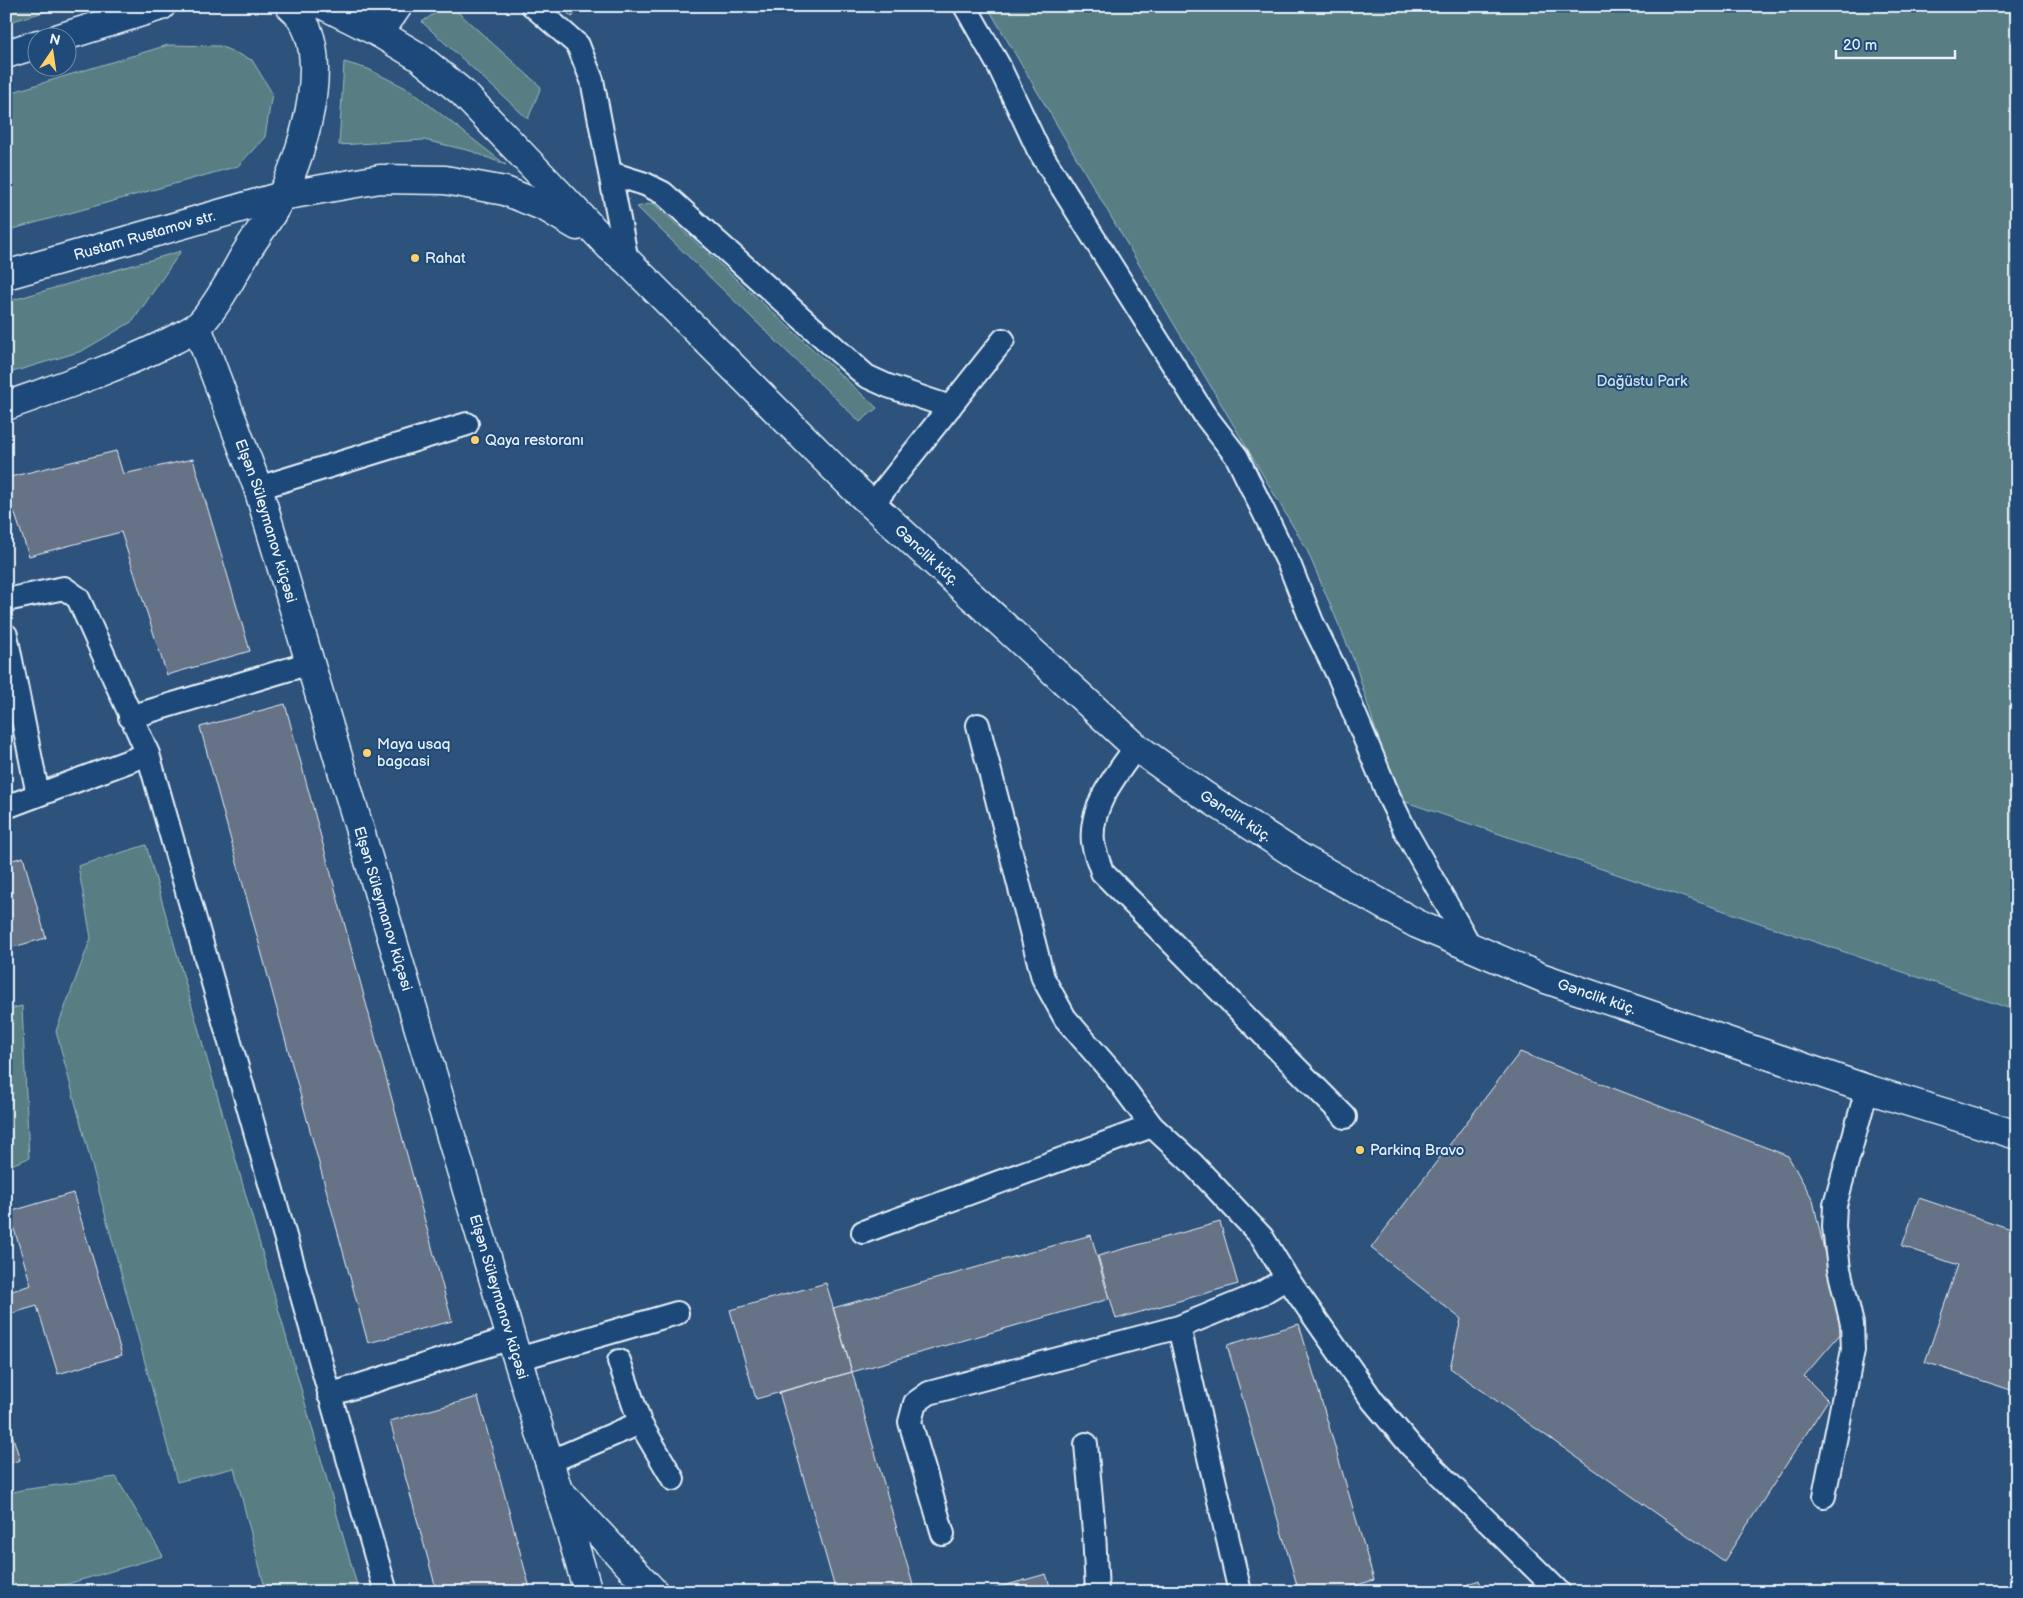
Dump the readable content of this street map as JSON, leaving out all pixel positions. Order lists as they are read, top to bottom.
{
  "streets": {
    "main road": ["Rustam Rustamov str.", "Elşən Süleymanov küçəsi", "Gənclik küç."]
  },
  "crossings": [
    ["Rustam Rustamov str.", "Gənclik küç."]
  ],
  "parks": ["Dağüstu Park"],
  "places": [
    "Rahat",
    "Qaya restoranı",
    "Maya usaq bagcasi",
    "Parkinq Bravo"
  ],
  "scale_bar": "20 m",
  "north": "top"
}
